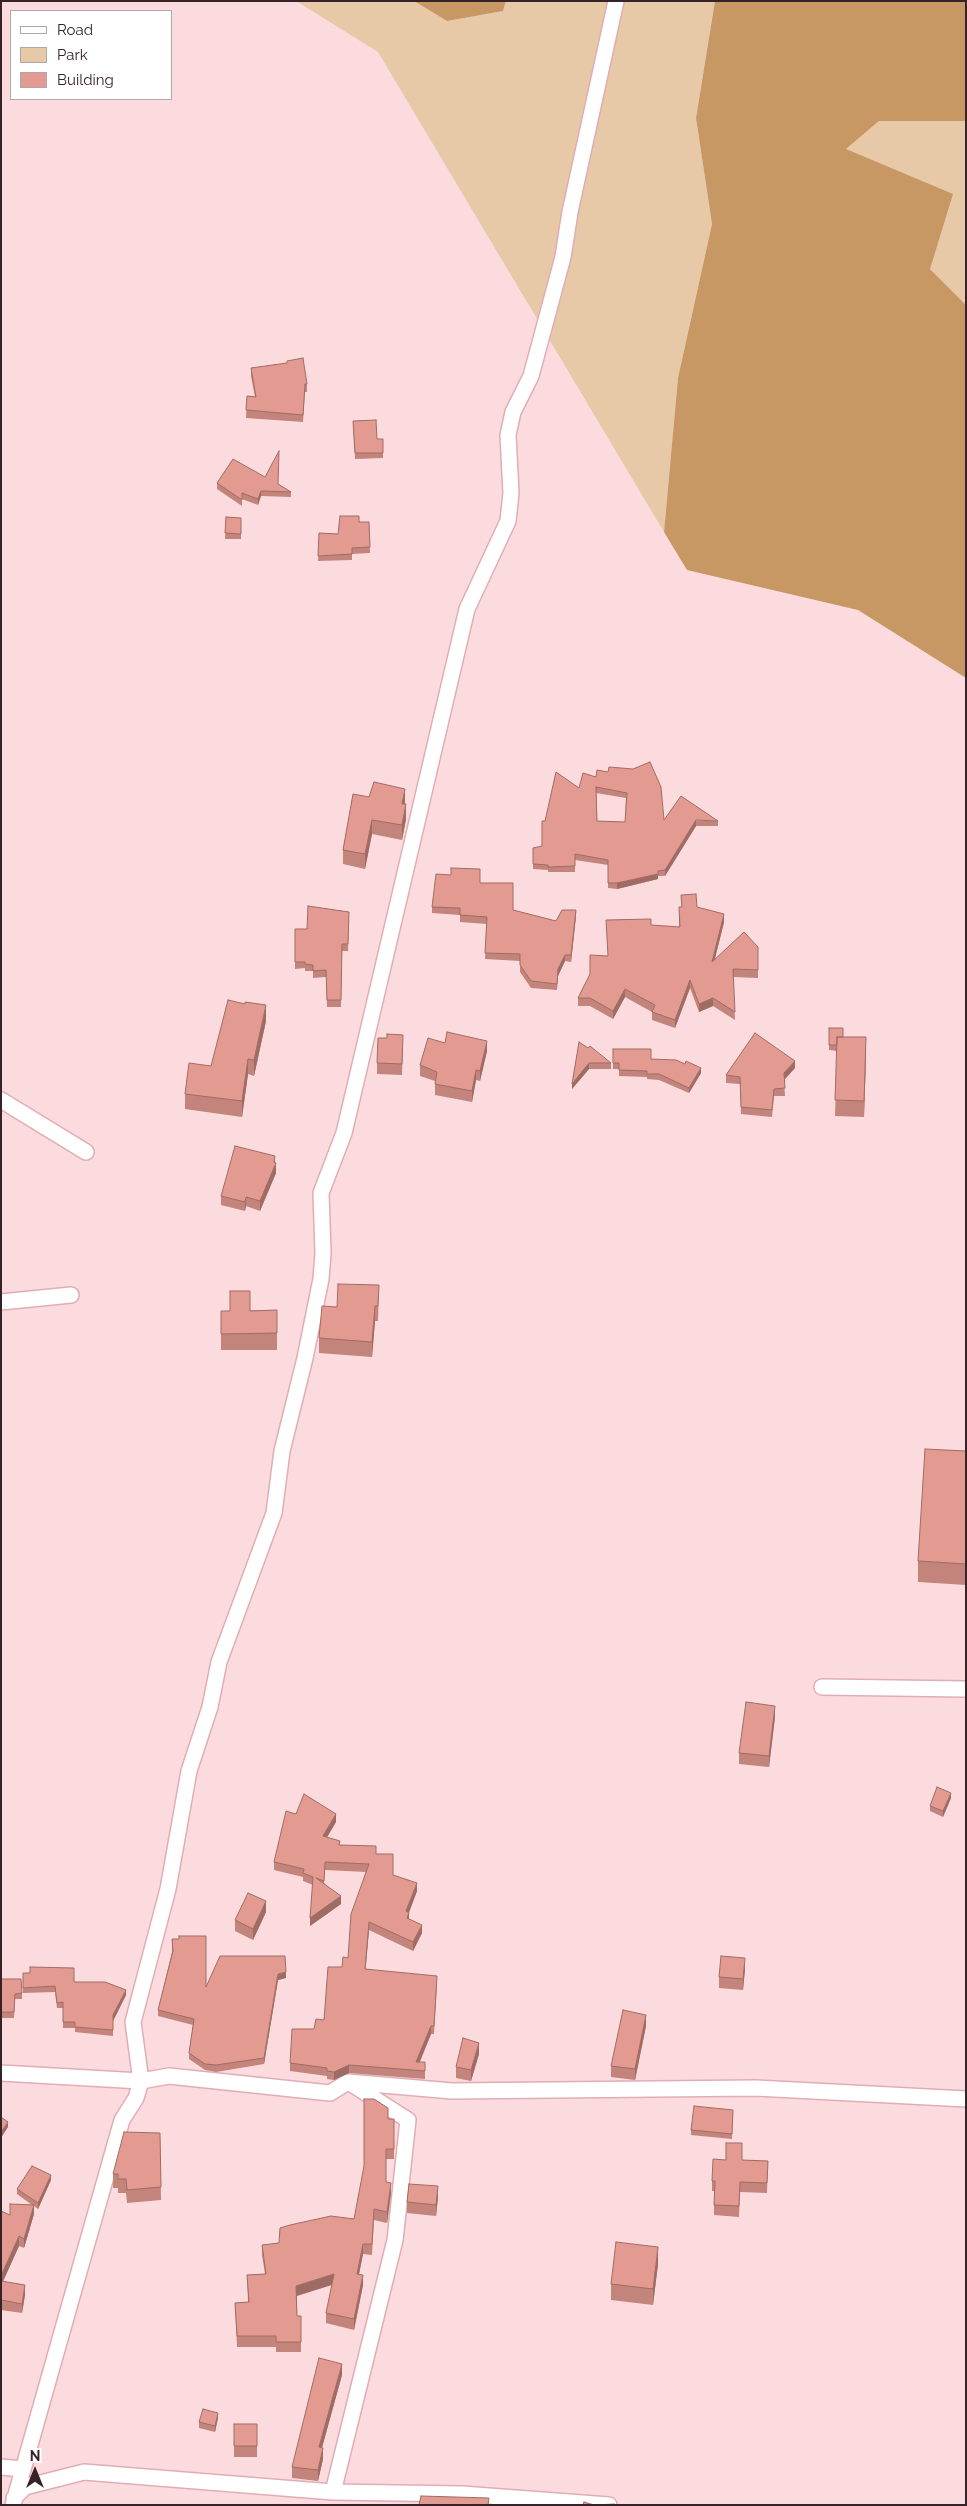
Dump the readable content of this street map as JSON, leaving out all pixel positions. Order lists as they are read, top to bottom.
{
  "legend": ["Road", "Park", "Building"],
  "north": "top"
}
